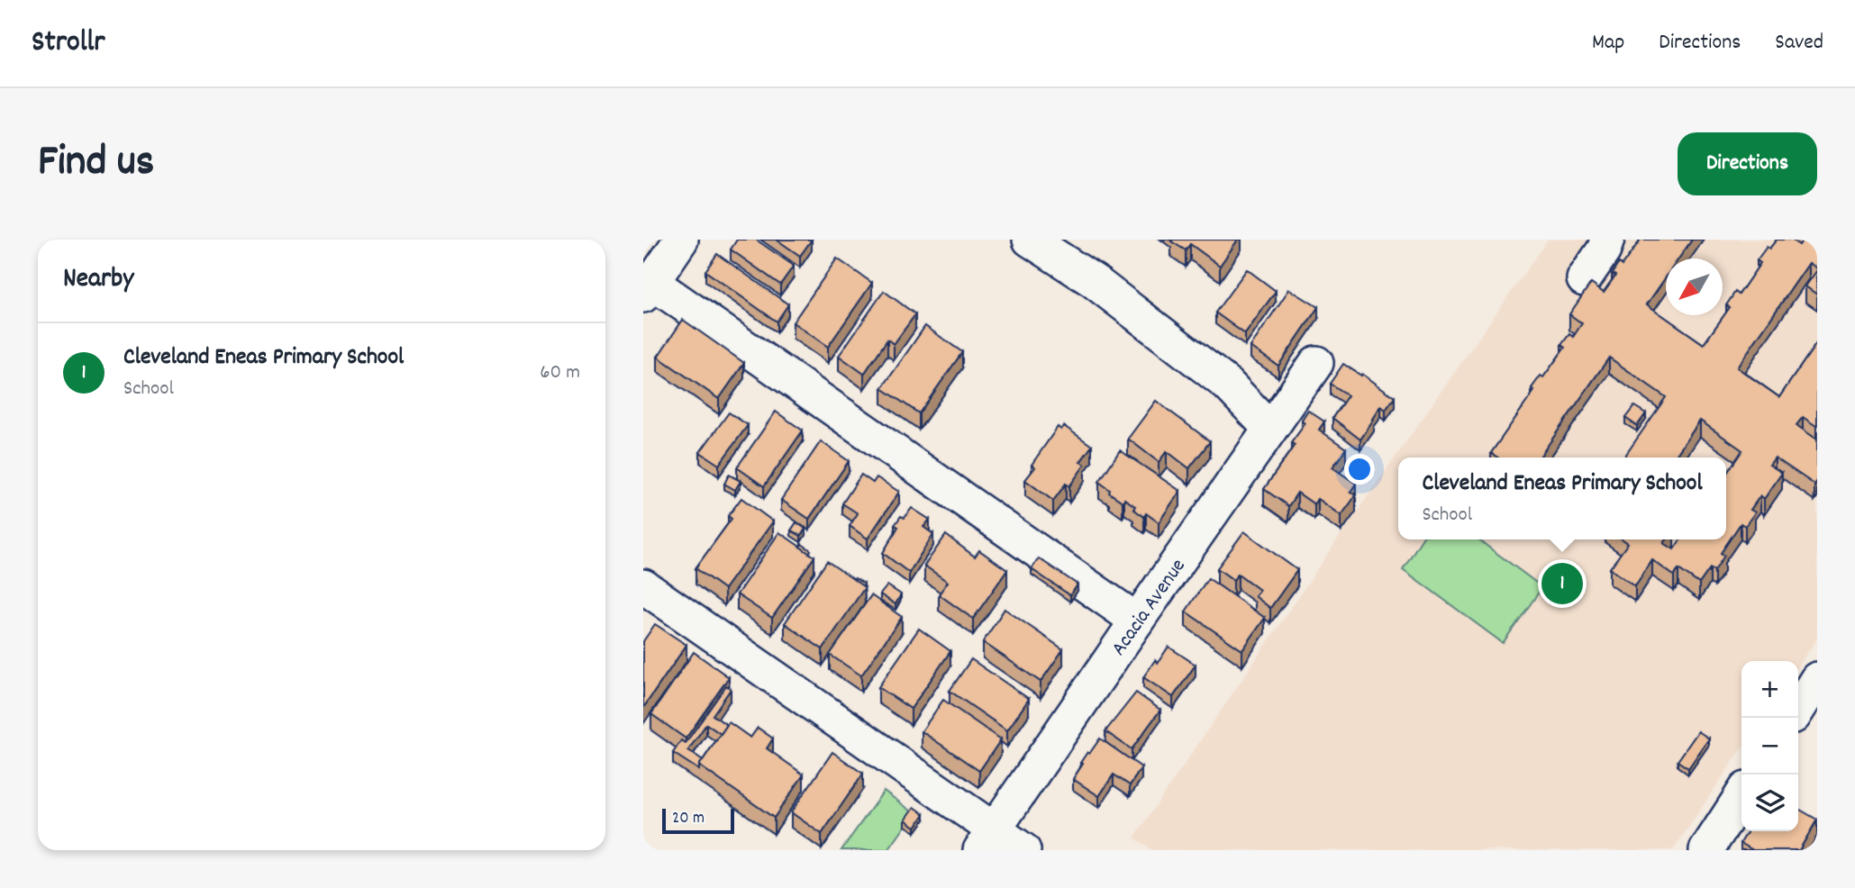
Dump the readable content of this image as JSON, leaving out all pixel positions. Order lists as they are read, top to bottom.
{
  "streets": {
    "street": ["Acacia Avenue"]
  },
  "scale_bar": "20 m",
  "north": "bottom left",
  "page": {
    "header": "Strollr",
    "nav": ["Map", "Directions", "Saved"],
    "title": "Find us",
    "buttons": "Directions",
    "heading": "Nearby",
    "list": [
      {
        "mark": "1",
        "name": "Cleveland Eneas Primary School",
        "note": "School",
        "value": "60 m"
      }
    ],
    "popup": ["Cleveland Eneas Primary School", "School"],
    "pins": "1",
    "map_buttons": ["+", "−"],
    "scale": "20 m"
  }
}
